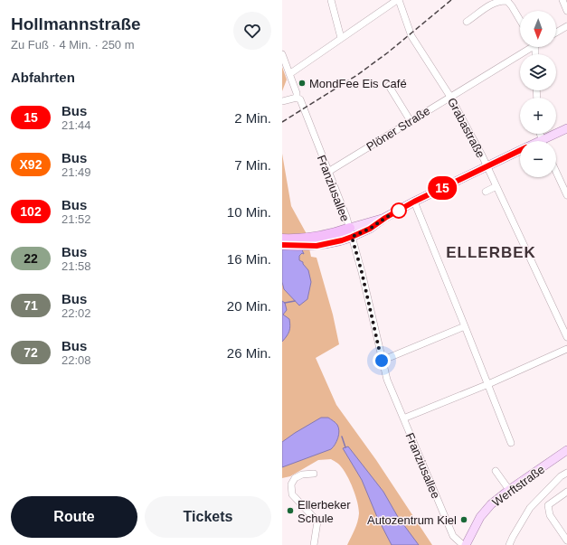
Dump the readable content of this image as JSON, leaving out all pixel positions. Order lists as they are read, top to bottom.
{
  "streets": {
    "main road": ["Werftstraße"],
    "street": ["Grabastraße", "Plöner Straße", "Franziusallee"]
  },
  "crossings": [
    ["Grabastraße", "Plöner Straße"],
    ["Plöner Straße", "Franziusallee"]
  ],
  "districts": ["ELLERBEK"],
  "places": ["MondFee Eis Café", "Ellerbeker Schule", "Autozentrum Kiel"],
  "lines": ["bus line 15"],
  "north": "bottom",
  "page": {
    "heading": [
      ["Hollmannstraße", "Zu Fuß · 4 Min. · 250 m"],
      "Abfahrten"
    ],
    "on_map": "15",
    "map_buttons": ["+", "−"],
    "list": [
      {
        "mark": "15",
        "name": "Bus",
        "note": "21:44",
        "value": "2 Min."
      },
      {
        "mark": "X92",
        "name": "Bus",
        "note": "21:49",
        "value": "7 Min."
      },
      {
        "mark": "102",
        "name": "Bus",
        "note": "21:52",
        "value": "10 Min."
      },
      {
        "mark": "22",
        "name": "Bus",
        "note": "21:58",
        "value": "16 Min."
      },
      {
        "mark": "71",
        "name": "Bus",
        "note": "22:02",
        "value": "20 Min."
      },
      {
        "mark": "72",
        "name": "Bus",
        "note": "22:08",
        "value": "26 Min."
      }
    ],
    "buttons": ["Route", "Tickets"]
  }
}
